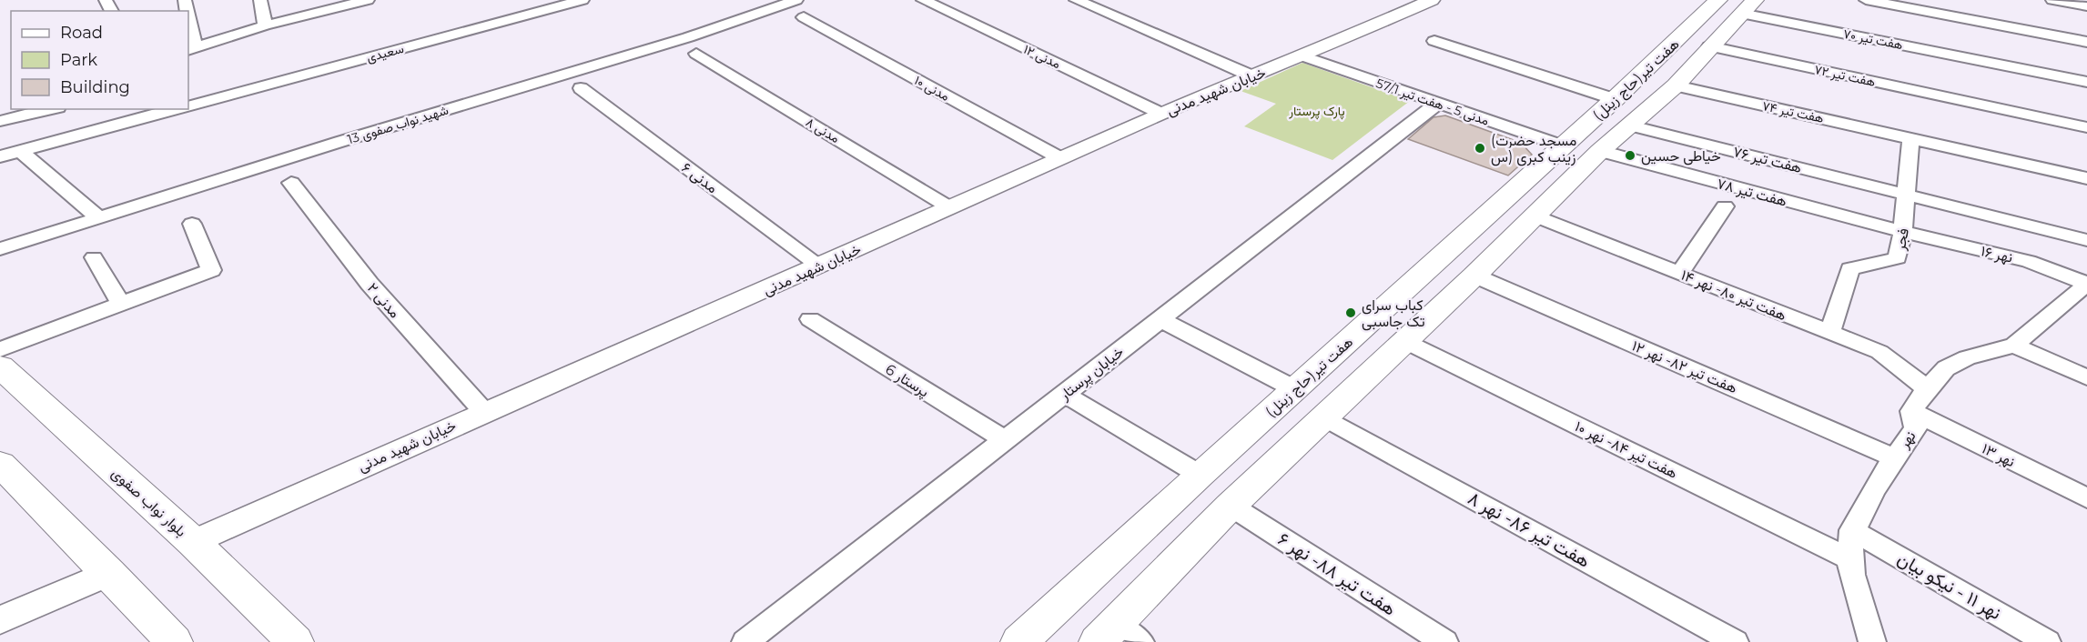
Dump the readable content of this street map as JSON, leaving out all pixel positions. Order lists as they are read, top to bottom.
{
  "streets": {
    "main road": ["هفت تیر(حاج زینل)", "بلوار نواب صفوی"],
    "street": [
      "هفت تیر ۷۰",
      "سعیدی",
      "مدنی ۱۲",
      "هفت تیر ۷۲",
      "مدنی ۱۰",
      "خیابان شهید مدنی",
      "مدنی 5 - هفت تیر 57/1",
      "هفت تیر ۷۴",
      "شهید نواب صفوی 13",
      "مدنی ۸",
      "هفت تیر ۷۶",
      "مدنی ۶",
      "هفت تیر ۷۸",
      "فجر",
      "نهر ۱۶",
      "هفت تیر ۸۰- نهر ۱۴",
      "مدنی ۲",
      "هفت تیر ۸۲- نهر ۱۲",
      "خیابان پرستار",
      "پرستار 6",
      "نهر",
      "هفت تیر ۸۴- نهر ۱۰",
      "نهر ۱۳",
      "هفت تیر ۸۶- نهر ۸",
      "هفت تیر ۸۸- نهر ۶",
      "نهر ۱۱ - نیکو بیان"
    ]
  },
  "crossings": [
    ["هفت تیر ۷۰", "هفت تیر(حاج زینل)"],
    ["مدنی ۱۲", "خیابان شهید مدنی"],
    ["هفت تیر ۷۲", "هفت تیر(حاج زینل)"],
    ["هفت تیر(حاج زینل)", "مدنی 5 - هفت تیر 57/1"],
    ["هفت تیر(حاج زینل)", "هفت تیر ۷۴"],
    ["هفت تیر(حاج زینل)", "هفت تیر ۷۶"],
    ["هفت تیر(حاج زینل)", "هفت تیر ۷۸"],
    ["هفت تیر(حاج زینل)", "هفت تیر ۸۰- نهر ۱۴"],
    ["هفت تیر(حاج زینل)", "هفت تیر ۸۲- نهر ۱۲"],
    ["هفت تیر(حاج زینل)", "هفت تیر ۸۴- نهر ۱۰"],
    ["هفت تیر(حاج زینل)", "هفت تیر ۸۶- نهر ۸"],
    ["هفت تیر(حاج زینل)", "هفت تیر ۸۸- نهر ۶"],
    ["مدنی ۱۰", "خیابان شهید مدنی"],
    ["خیابان شهید مدنی", "مدنی 5 - هفت تیر 57/1"],
    ["خیابان شهید مدنی", "مدنی ۸"],
    ["خیابان شهید مدنی", "مدنی ۶"],
    ["خیابان شهید مدنی", "مدنی ۲"],
    ["خیابان شهید مدنی", "بلوار نواب صفوی"],
    ["مدنی 5 - هفت تیر 57/1", "خیابان پرستار"],
    ["هفت تیر ۷۴", "فجر"],
    ["هفت تیر ۷۶", "فجر"],
    ["هفت تیر ۷۸", "فجر"],
    ["هفت تیر ۷۸", "نهر ۱۶"],
    ["فجر", "نهر ۱۶"],
    ["فجر", "هفت تیر ۸۰- نهر ۱۴"],
    ["نهر ۱۶", "نهر"],
    ["هفت تیر ۸۰- نهر ۱۴", "نهر"],
    ["هفت تیر ۸۲- نهر ۱۲", "نهر"],
    ["خیابان پرستار", "پرستار 6"],
    ["نهر", "هفت تیر ۸۴- نهر ۱۰"],
    ["نهر", "نهر ۱۳"],
    ["نهر", "نهر ۱۱ - نیکو بیان"]
  ],
  "parks": ["پارک پرستار"],
  "places": ["(مسجد حضرت زینب کبری (س", "خیاطی حسین", "کباب سرای تک جاسبی"],
  "legend": ["Road", "Park", "Building"]
}
